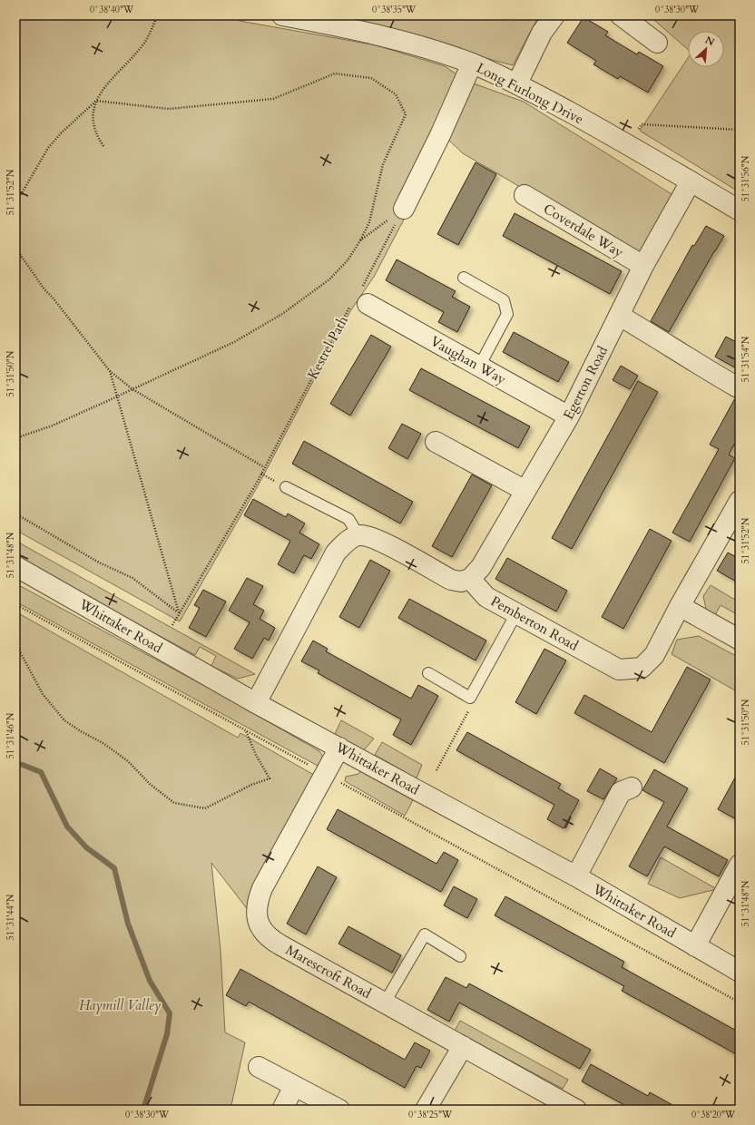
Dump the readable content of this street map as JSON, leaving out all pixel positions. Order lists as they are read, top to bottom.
{
  "streets": {
    "street": [
      "Long Furlong Drive",
      "Coverdale Way",
      "Vaughan Way",
      "Egerton Road",
      "Pemberton Road",
      "Whittaker Road",
      "Marescroft Road"
    ],
    "path": ["Kestrel Path"]
  },
  "crossings": [
    ["Long Furlong Drive", "Egerton Road"],
    ["Coverdale Way", "Egerton Road"],
    ["Kestrel Path", "Vaughan Way"],
    ["Vaughan Way", "Egerton Road"],
    ["Egerton Road", "Pemberton Road"],
    ["Whittaker Road", "Marescroft Road"]
  ],
  "parks": ["Haymill Valley"],
  "north": "top right",
  "coordinates": [
    "0°38'40\"W",
    "0°38'35\"W",
    "0°38'30\"W",
    "51°31'56\"N",
    "51°31'52\"N",
    "51°31'54\"N",
    "51°31'50\"N",
    "51°31'48\"N",
    "51°31'46\"N",
    "51°31'44\"N",
    "0°38'25\"W",
    "0°38'20\"W"
  ]
}
